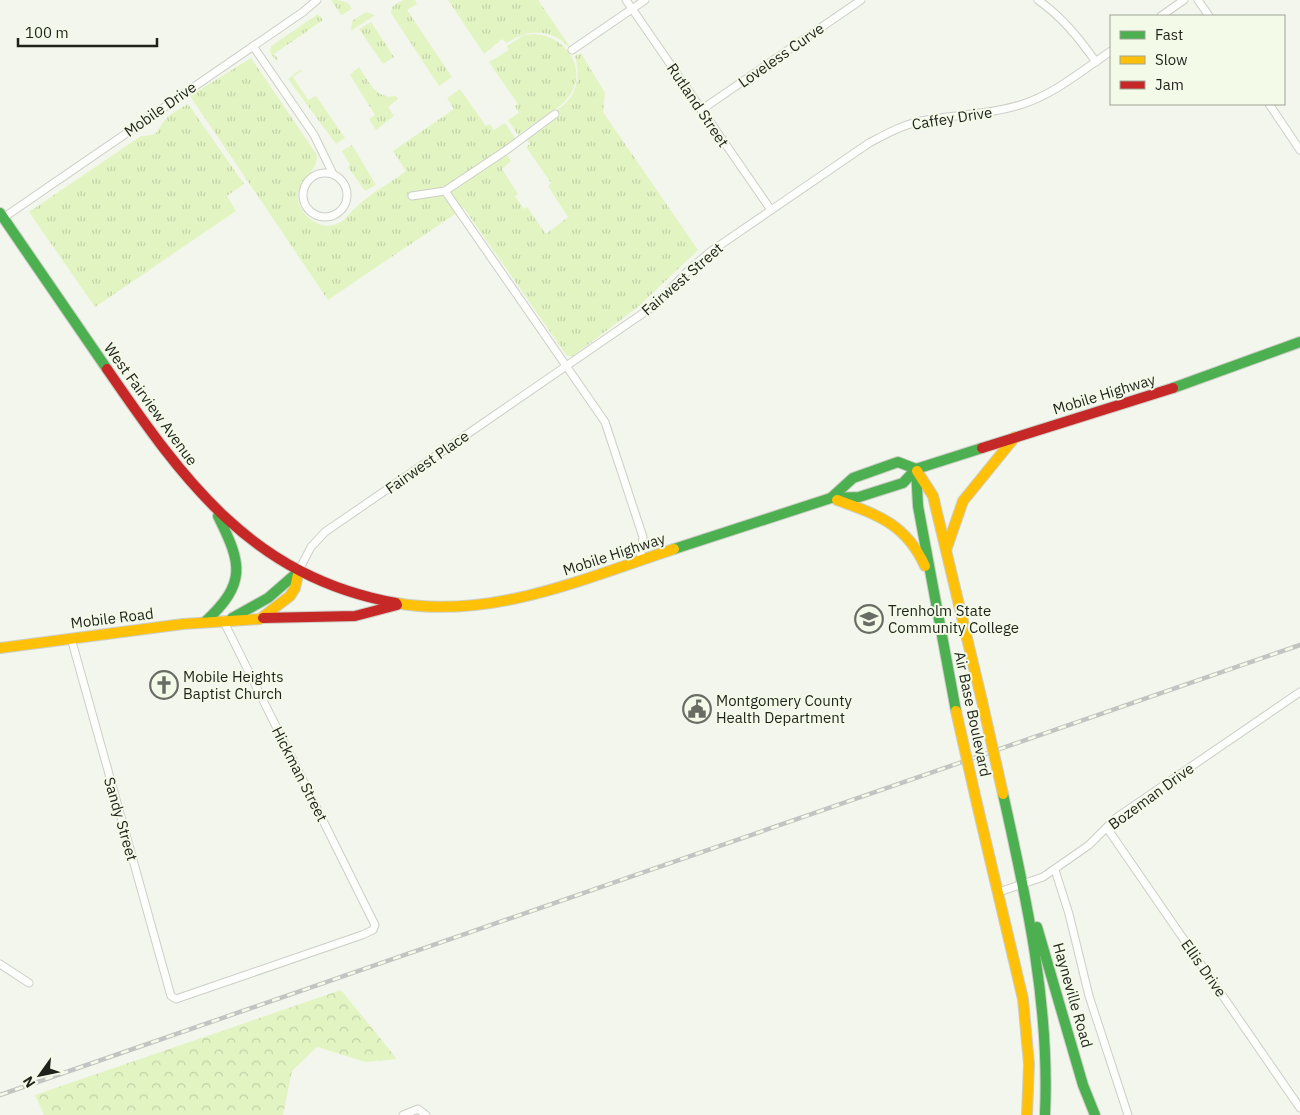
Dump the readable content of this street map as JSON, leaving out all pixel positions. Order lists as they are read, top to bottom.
{
  "streets": {
    "main road": [
      "Mobile Highway",
      "West Fairview Avenue",
      "Mobile Road",
      "Air Base Boulevard",
      "Hayneville Road"
    ],
    "street": [
      "Loveless Curve",
      "Rutland Street",
      "Mobile Drive",
      "Caffey Drive",
      "Fairwest Street",
      "Fairwest Place",
      "Hickman Street",
      "Bozeman Drive",
      "Sandy Street",
      "Ellis Drive"
    ]
  },
  "crossings": [
    ["Loveless Curve", "Rutland Street"],
    ["Rutland Street", "Caffey Drive"],
    ["Rutland Street", "Fairwest Street"],
    ["Mobile Drive", "West Fairview Avenue"],
    ["Caffey Drive", "Fairwest Street"],
    ["Fairwest Street", "Fairwest Place"],
    ["Mobile Highway", "West Fairview Avenue"],
    ["Mobile Highway", "Air Base Boulevard"],
    ["West Fairview Avenue", "Fairwest Place"],
    ["West Fairview Avenue", "Mobile Road"],
    ["Fairwest Place", "Mobile Road"],
    ["Mobile Road", "Hickman Street"],
    ["Mobile Road", "Sandy Street"],
    ["Air Base Boulevard", "Bozeman Drive"],
    ["Air Base Boulevard", "Hayneville Road"],
    ["Hickman Street", "Sandy Street"],
    ["Bozeman Drive", "Ellis Drive"],
    ["Bozeman Drive", "Hayneville Road"]
  ],
  "places": {
    "school or university": ["Trenholm State Community College"],
    "church": ["Mobile Heights Baptist Church"],
    "public building": ["Montgomery County Health Department"]
  },
  "legend": ["Fast", "Slow", "Jam"],
  "scale_bar": "100 m",
  "north": "bottom left"
}
